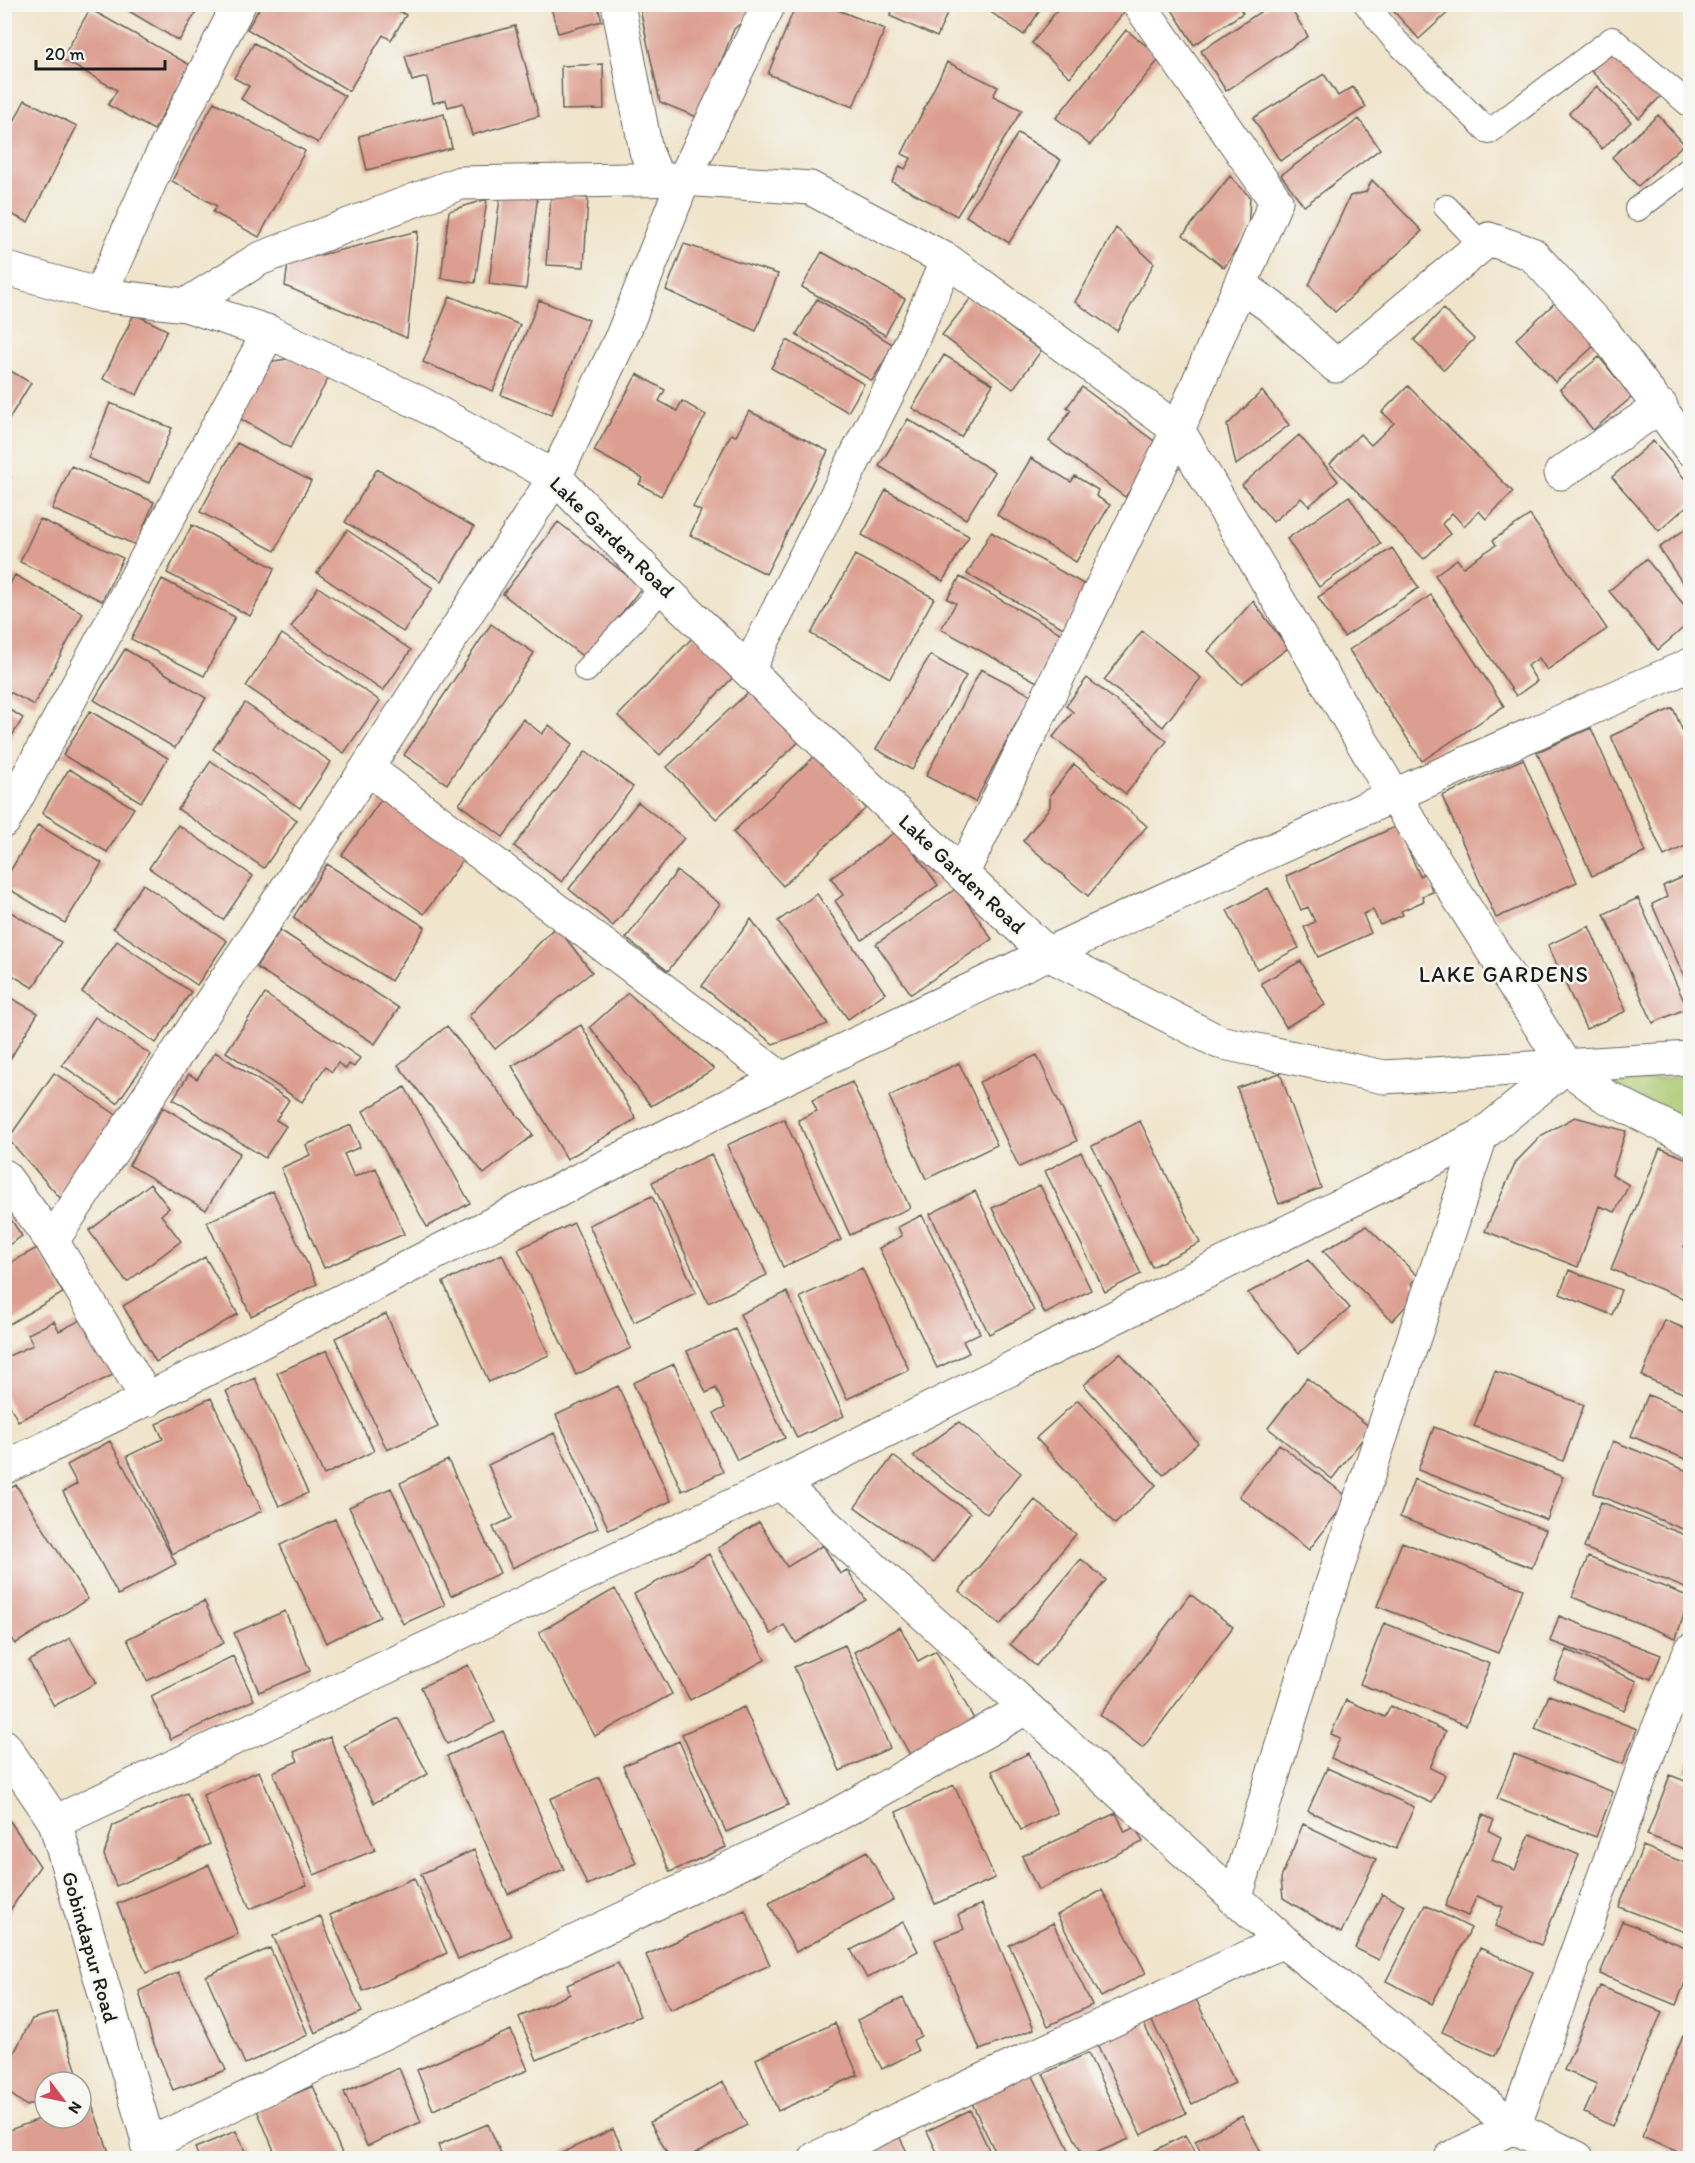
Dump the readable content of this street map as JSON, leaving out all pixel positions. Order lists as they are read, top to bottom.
{
  "streets": {
    "street": ["Lake Garden Road", "Gobindapur Road"]
  },
  "districts": ["LAKE GARDENS"],
  "scale_bar": "20 m",
  "north": "bottom right"
}
